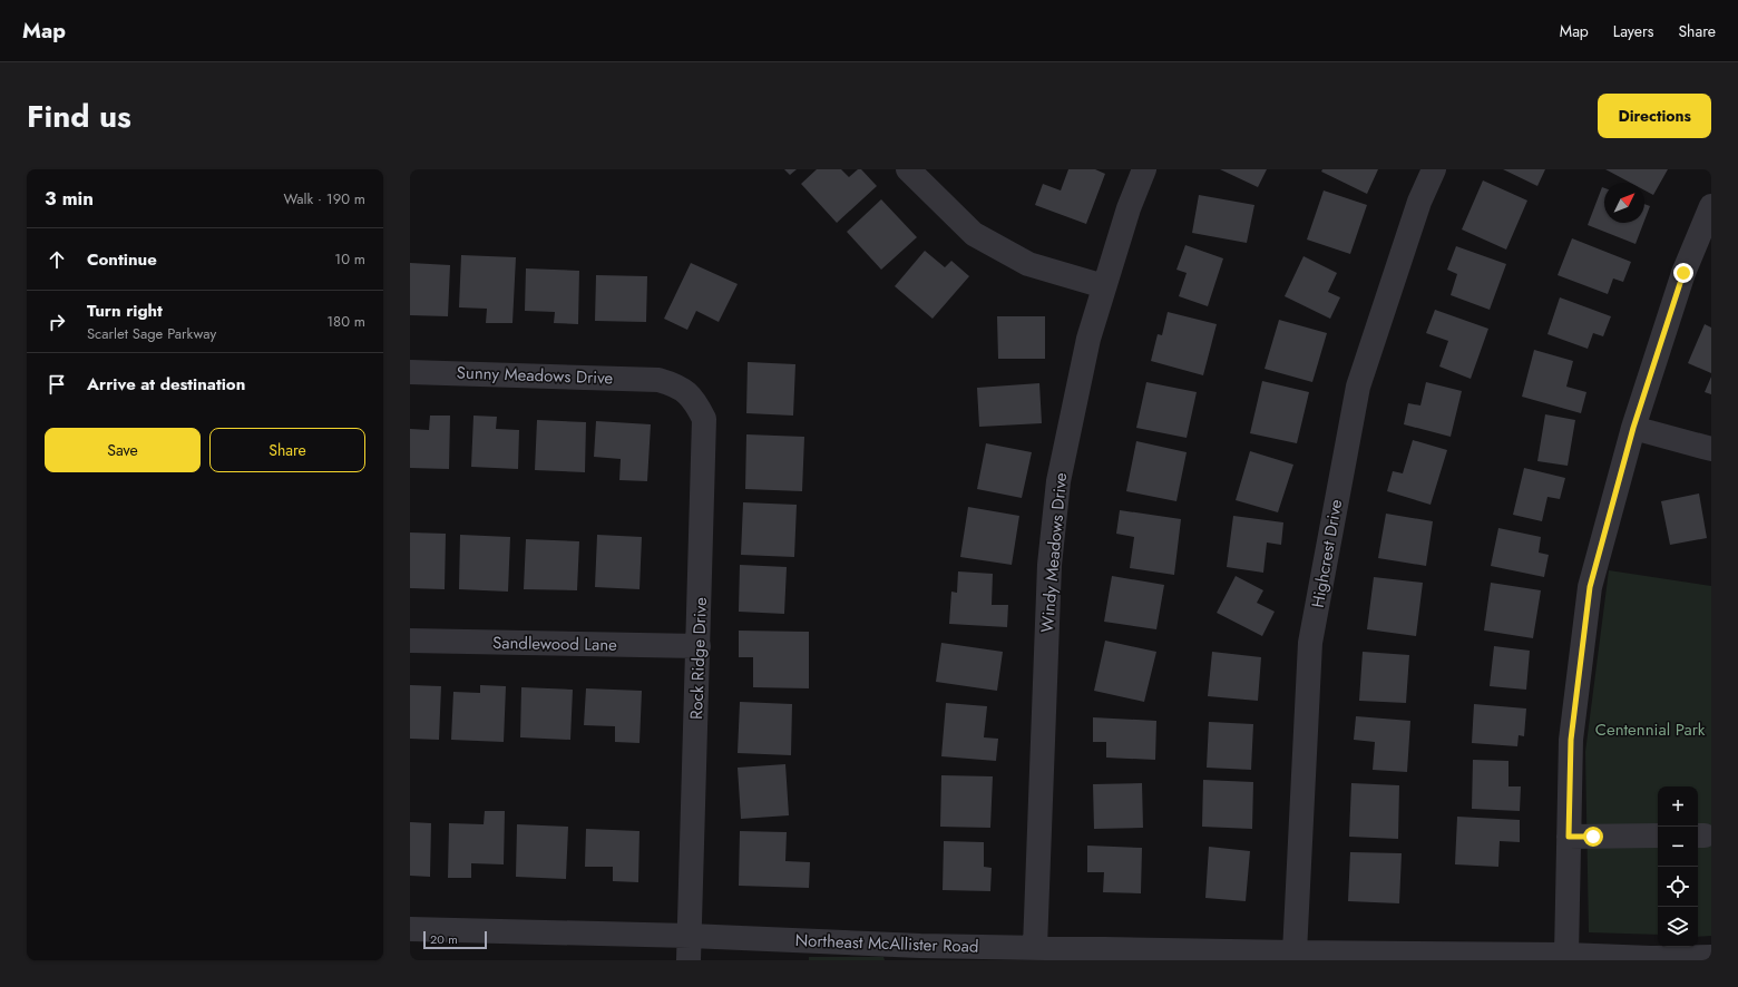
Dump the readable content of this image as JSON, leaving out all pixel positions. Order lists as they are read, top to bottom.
{
  "streets": {
    "street": [
      "Sunny Meadows Drive",
      "Windy Meadows Drive",
      "Highcrest Drive",
      "Sandlewood Lane",
      "Rock Ridge Drive",
      "Northeast McAllister Road"
    ]
  },
  "crossings": [
    ["Sunny Meadows Drive", "Rock Ridge Drive"],
    ["Windy Meadows Drive", "Northeast McAllister Road"],
    ["Highcrest Drive", "Northeast McAllister Road"],
    ["Sandlewood Lane", "Rock Ridge Drive"],
    ["Rock Ridge Drive", "Northeast McAllister Road"]
  ],
  "parks": ["Centennial Park"],
  "scale_bar": "20 m",
  "north": "top right",
  "page": {
    "header": "Map",
    "nav": ["Map", "Layers", "Share"],
    "title": "Find us",
    "buttons": [
      "Directions",
      ["Save", "Share"]
    ],
    "heading": ["3 min", "Walk · 190 m"],
    "list": [
      ["Continue", "10 m"],
      ["Turn right", "Scarlet Sage Parkway", "180 m"],
      "Arrive at destination"
    ],
    "map_buttons": ["+", "−"],
    "scale": "20 m"
  }
}
